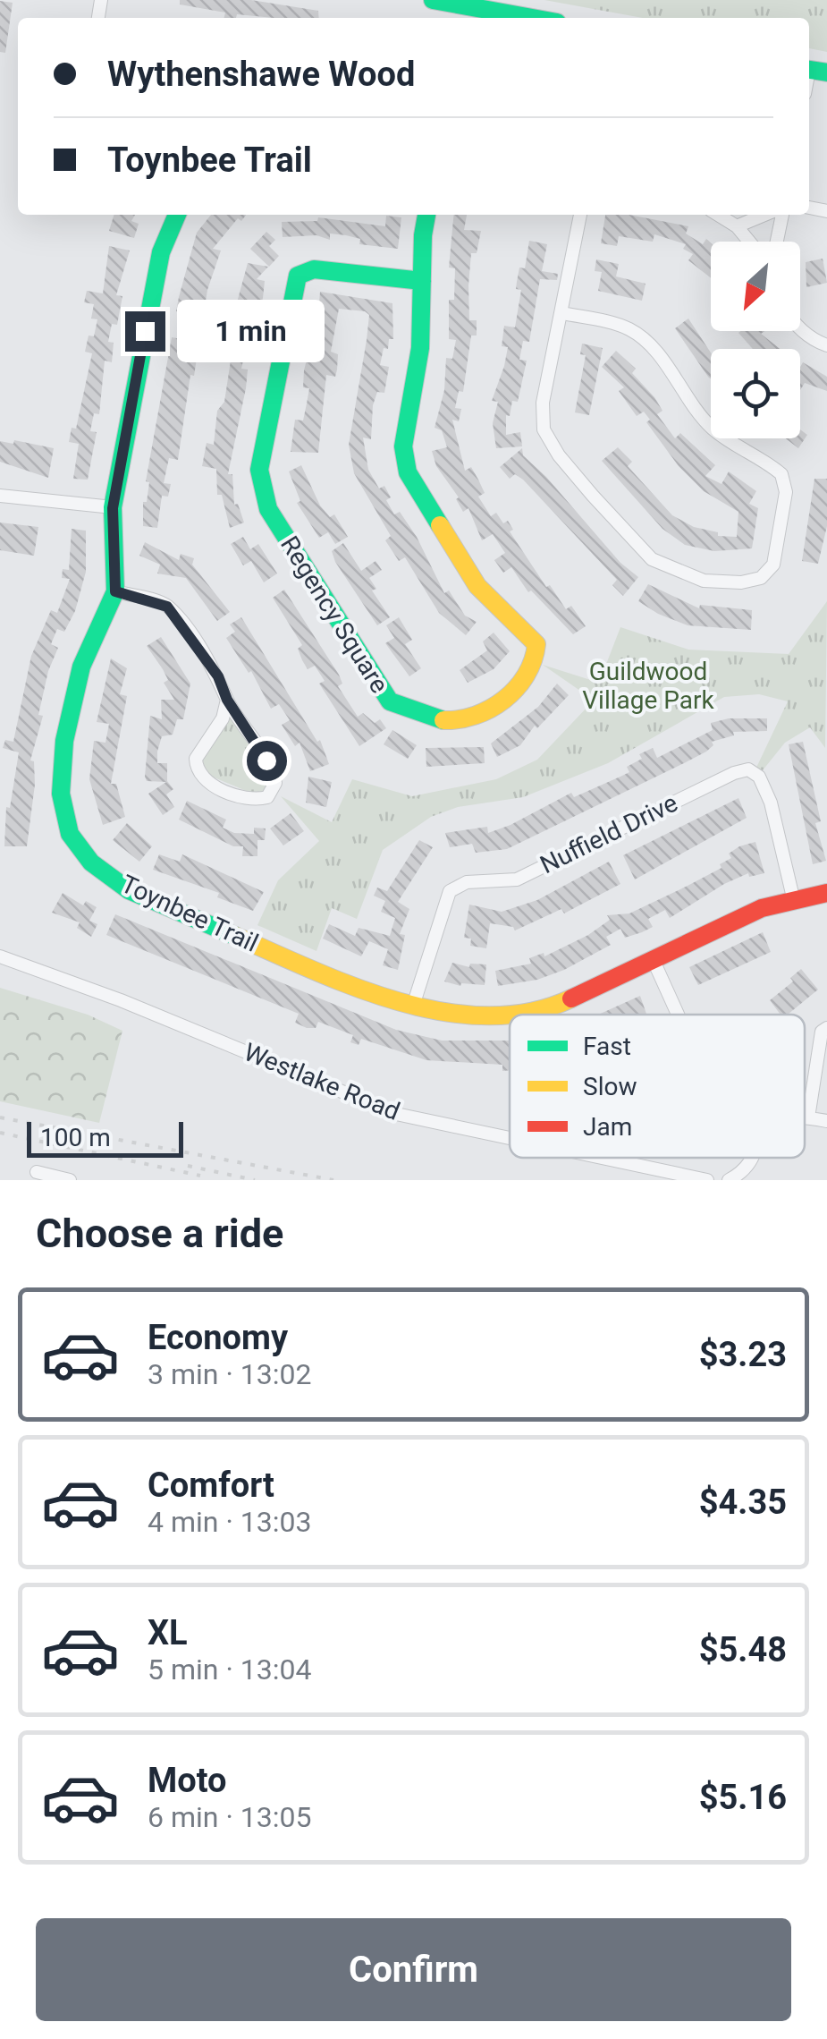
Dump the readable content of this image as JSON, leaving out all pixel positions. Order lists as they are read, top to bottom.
{
  "streets": {
    "street": [
      "Regency Square",
      "Nuffield Drive",
      "Toynbee Trail",
      "Westlake Road"
    ]
  },
  "crossings": [
    ["Nuffield Drive", "Toynbee Trail"]
  ],
  "parks": ["Guildwood Village Park"],
  "legend": ["Fast", "Slow", "Jam"],
  "scale_bar": "100 m",
  "north": "bottom left",
  "page": {
    "banner": ["Wythenshawe Wood", "Toynbee Trail"],
    "bubble": "1 min",
    "scale": "100 m",
    "heading": "Choose a ride",
    "list": [
      {
        "name": "Economy",
        "note": "3 min · 13:02",
        "value": "$3.23"
      },
      {
        "name": "Comfort",
        "note": "4 min · 13:03",
        "value": "$4.35"
      },
      {
        "name": "XL",
        "note": "5 min · 13:04",
        "value": "$5.48"
      },
      {
        "name": "Moto",
        "note": "6 min · 13:05",
        "value": "$5.16"
      }
    ],
    "buttons": "Confirm"
  }
}
